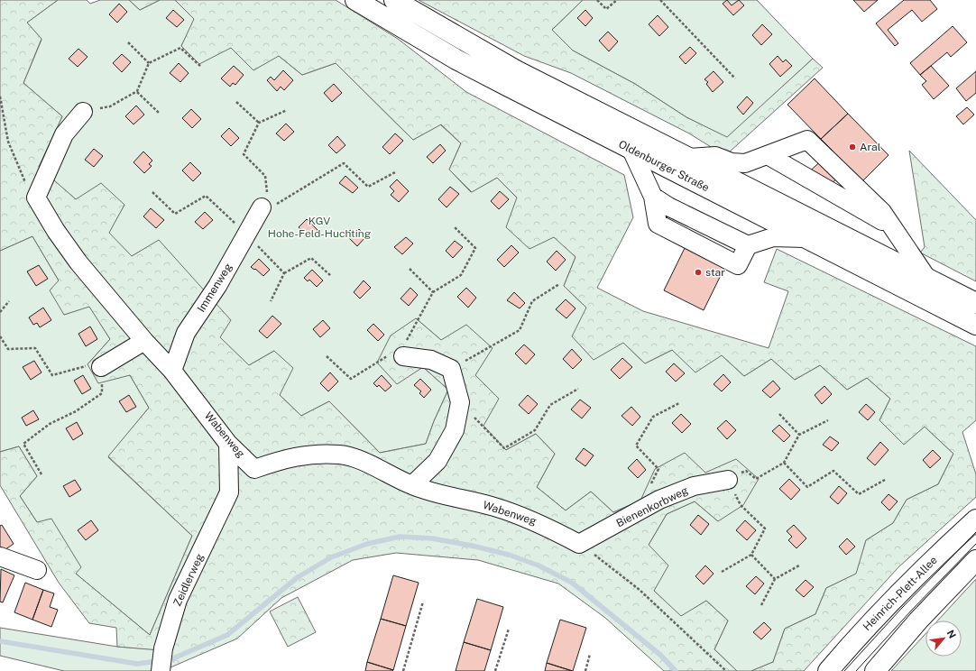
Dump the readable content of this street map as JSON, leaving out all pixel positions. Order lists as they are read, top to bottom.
{
  "streets": {
    "main road": ["Oldenburger Straße", "Heinrich-Plett-Allee"],
    "street": [
      "Immenweg",
      "Wabenweg",
      "Bienenkorbweg",
      "Zeidlerweg"
    ]
  },
  "crossings": [
    ["Immenweg", "Wabenweg"],
    ["Wabenweg", "Bienenkorbweg"],
    ["Wabenweg", "Zeidlerweg"]
  ],
  "parks": ["KGV Hohe-Feld-Huchting"],
  "places": ["Aral", "star"],
  "north": "top right"
}
